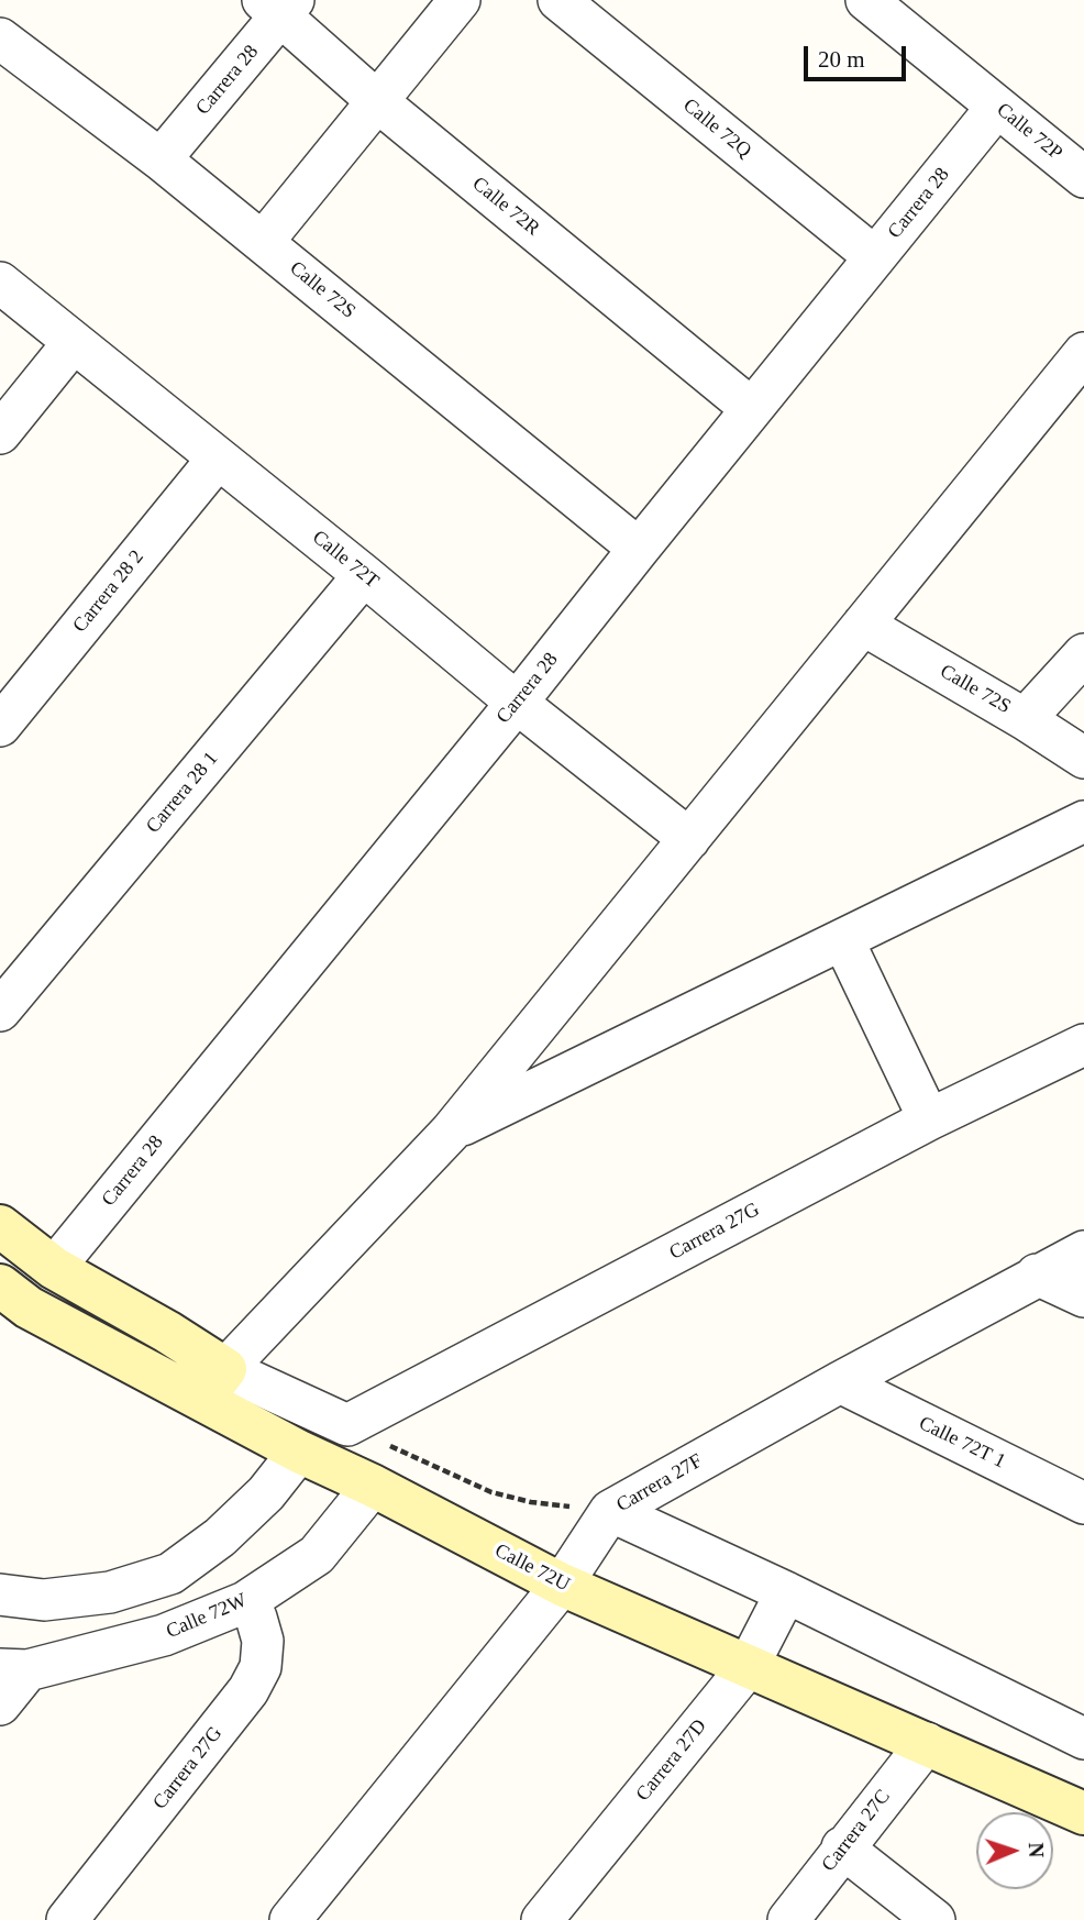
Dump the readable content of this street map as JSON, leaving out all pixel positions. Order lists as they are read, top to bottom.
{
  "streets": {
    "street": [
      "Carrera 28",
      "Calle 72Q",
      "Calle 72P",
      "Calle 72R",
      "Calle 72S",
      "Calle 72T",
      "Carrera 28 2",
      "Carrera 28 1",
      "Carrera 27G",
      "Calle 72T 1",
      "Carrera 27F",
      "Calle 72U",
      "Calle 72W",
      "Carrera 27D",
      "Carrera 27C"
    ]
  },
  "crossings": [
    ["Carrera 28", "Calle 72Q"],
    ["Carrera 28", "Calle 72P"],
    ["Carrera 28", "Calle 72R"],
    ["Carrera 28", "Calle 72S"],
    ["Carrera 28", "Calle 72T"],
    ["Carrera 28", "Calle 72U"],
    ["Calle 72T", "Carrera 28 2"],
    ["Calle 72T", "Carrera 28 1"],
    ["Carrera 27G", "Calle 72W"],
    ["Calle 72T 1", "Carrera 27F"],
    ["Carrera 27F", "Calle 72U"],
    ["Calle 72U", "Calle 72W"],
    ["Calle 72U", "Carrera 27D"],
    ["Calle 72U", "Carrera 27C"]
  ],
  "scale_bar": "20 m",
  "north": "right"
}
